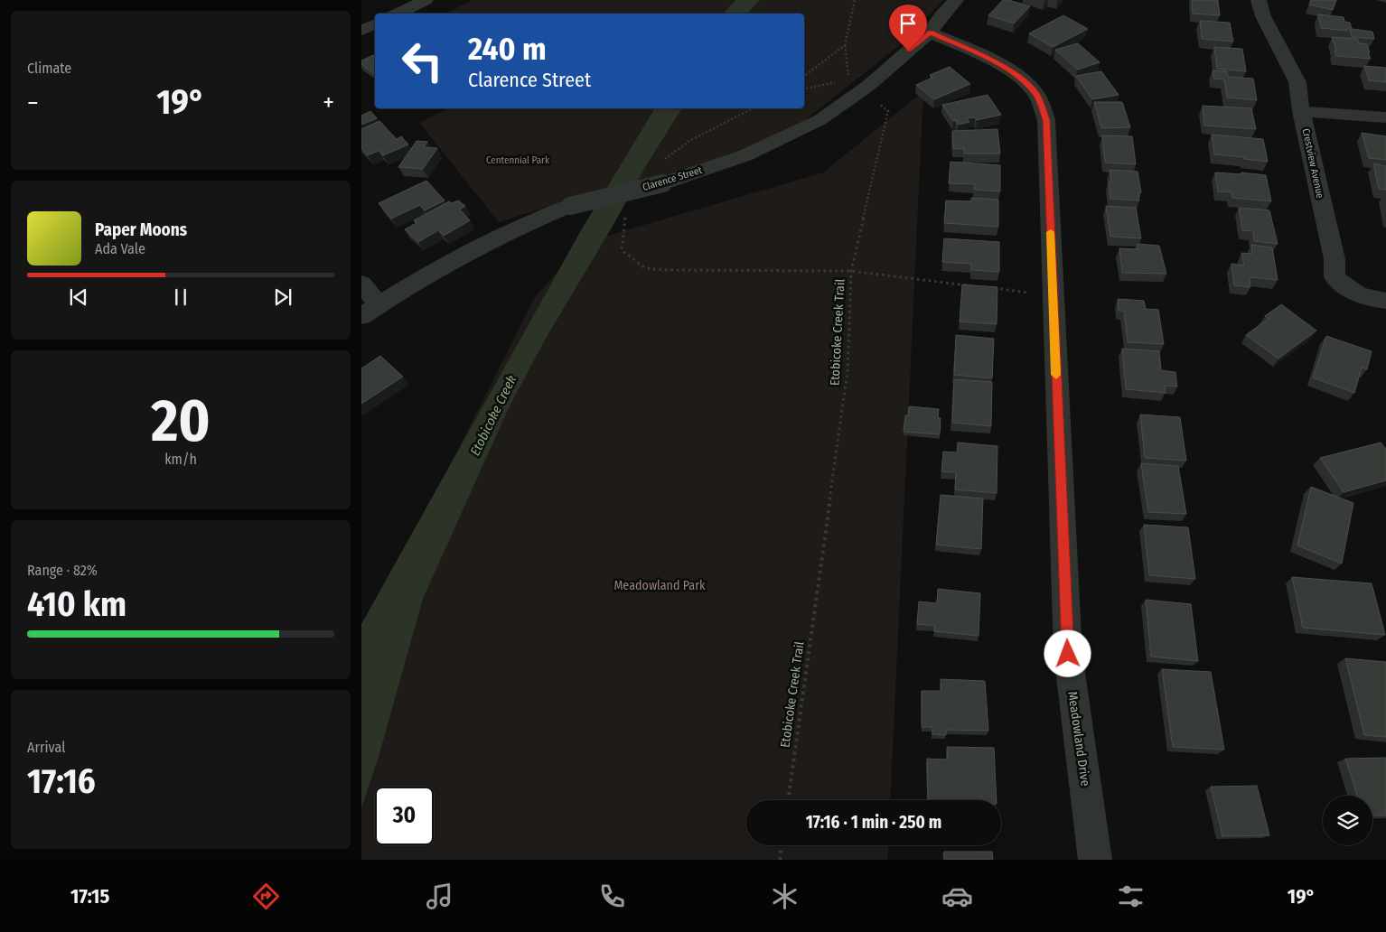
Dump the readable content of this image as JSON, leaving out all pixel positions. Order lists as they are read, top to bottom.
{
  "streets": {
    "street": ["Crestview Avenue", "Clarence Street", "Meadowland Drive"],
    "path": ["Etobicoke Creek Trail"]
  },
  "crossings": [
    ["Clarence Street", "Meadowland Drive"]
  ],
  "water": ["Etobicoke Creek"],
  "parks": ["Centennial Park", "Meadowland Park"],
  "page": {
    "tile": [
      "Climate",
      ["20", "km/h"],
      ["Range · 82%", "410 km"],
      ["Arrival", "17:16"]
    ],
    "turn": ["240 m", "Clarence Street"],
    "heat": ["−", "19°", "+"],
    "song": ["Paper Moons", "Ada Vale"],
    "limit": "30",
    "trip": "17:16 · 1 min · 250 m",
    "tabs": ["17:15", "19°"]
  }
}
